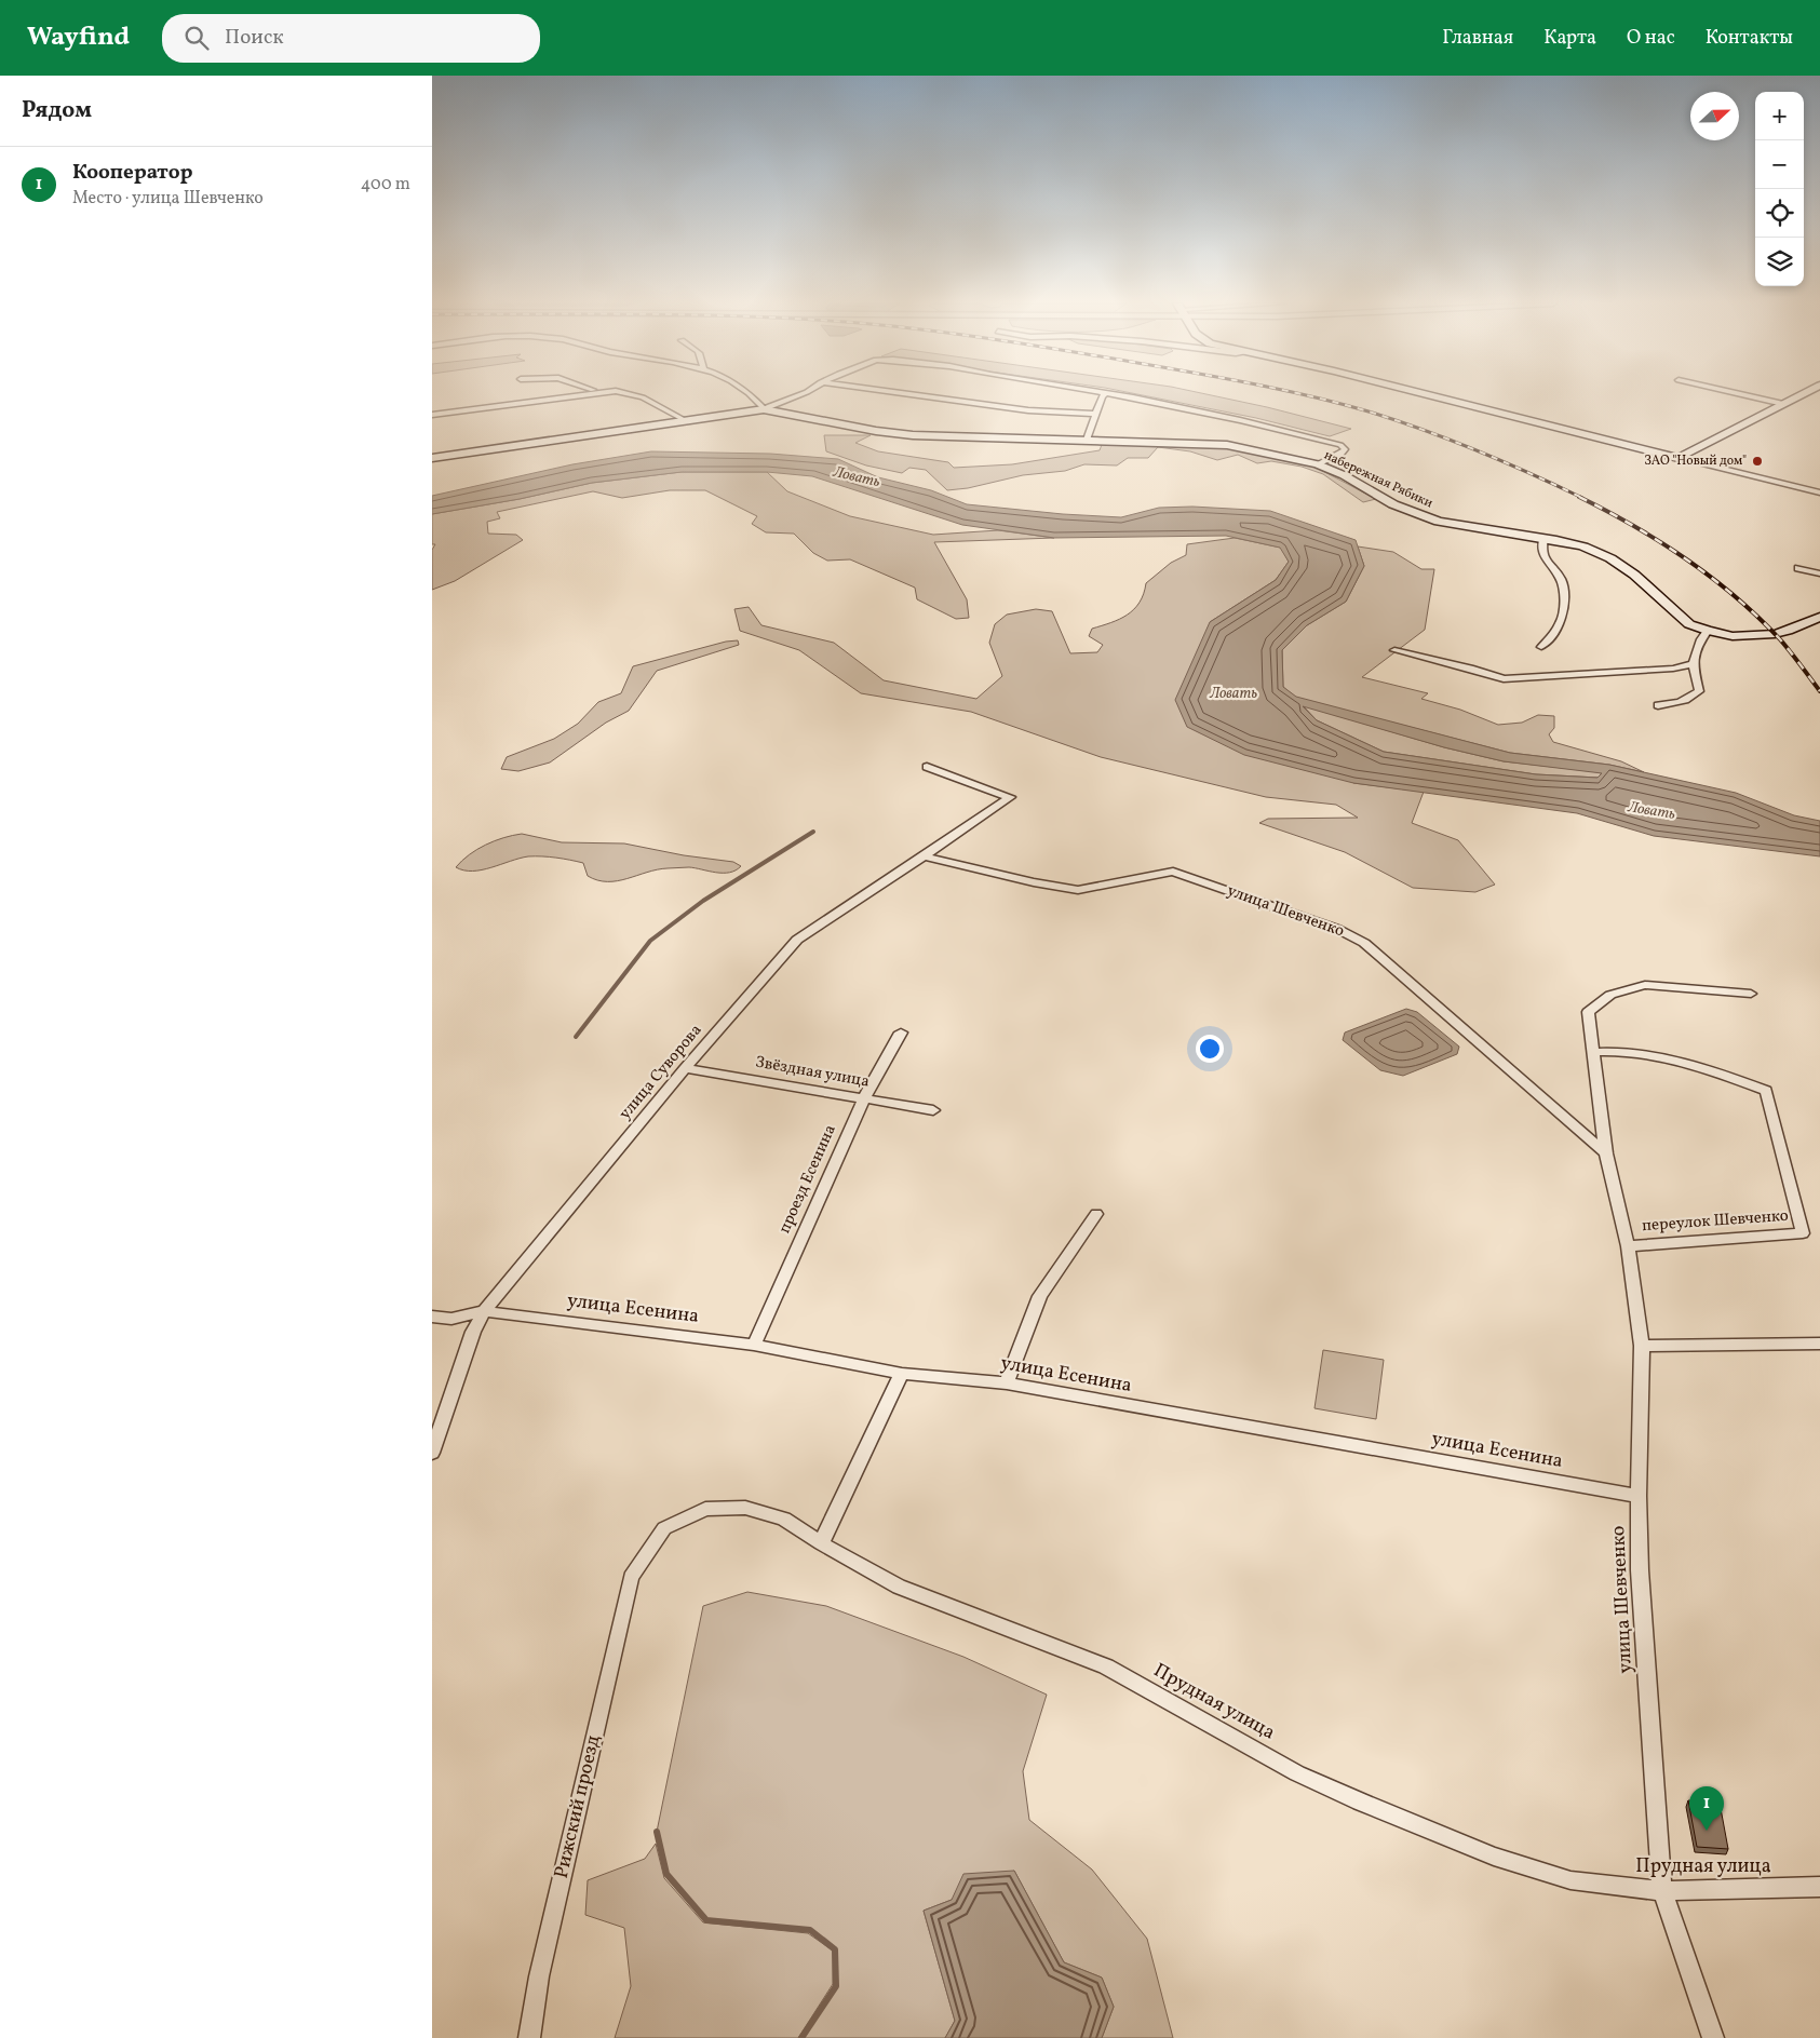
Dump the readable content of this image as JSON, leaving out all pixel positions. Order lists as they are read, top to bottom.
{
  "streets": {
    "street": [
      "набережная Рябики",
      "улица Шевченко",
      "улица Суворова",
      "Звёздная улица",
      "проезд Есенина",
      "переулок Шевченко",
      "улица Есенина",
      "Прудная улица",
      "Рижский проезд"
    ]
  },
  "crossings": [
    ["улица Шевченко", "улица Суворова"],
    ["улица Шевченко", "переулок Шевченко"],
    ["улица Шевченко", "улица Есенина"],
    ["улица Шевченко", "Прудная улица"],
    ["улица Суворова", "Звёздная улица"],
    ["улица Суворова", "улица Есенина"],
    ["Звёздная улица", "проезд Есенина"],
    ["проезд Есенина", "улица Есенина"],
    ["Прудная улица", "Рижский проезд"]
  ],
  "water": ["Ловать"],
  "places": ["ЗАО \"Новый дом\""],
  "north": "right",
  "page": {
    "header": "Wayfind",
    "search": "Поиск",
    "nav": [
      "Главная",
      "Карта",
      "О нас",
      "Контакты"
    ],
    "heading": "Рядом",
    "map_buttons": ["+", "−"],
    "list": [
      {
        "mark": "1",
        "name": "Кооператор",
        "note": "Место · улица Шевченко",
        "value": "400 m"
      }
    ],
    "pins": "1"
  }
}
